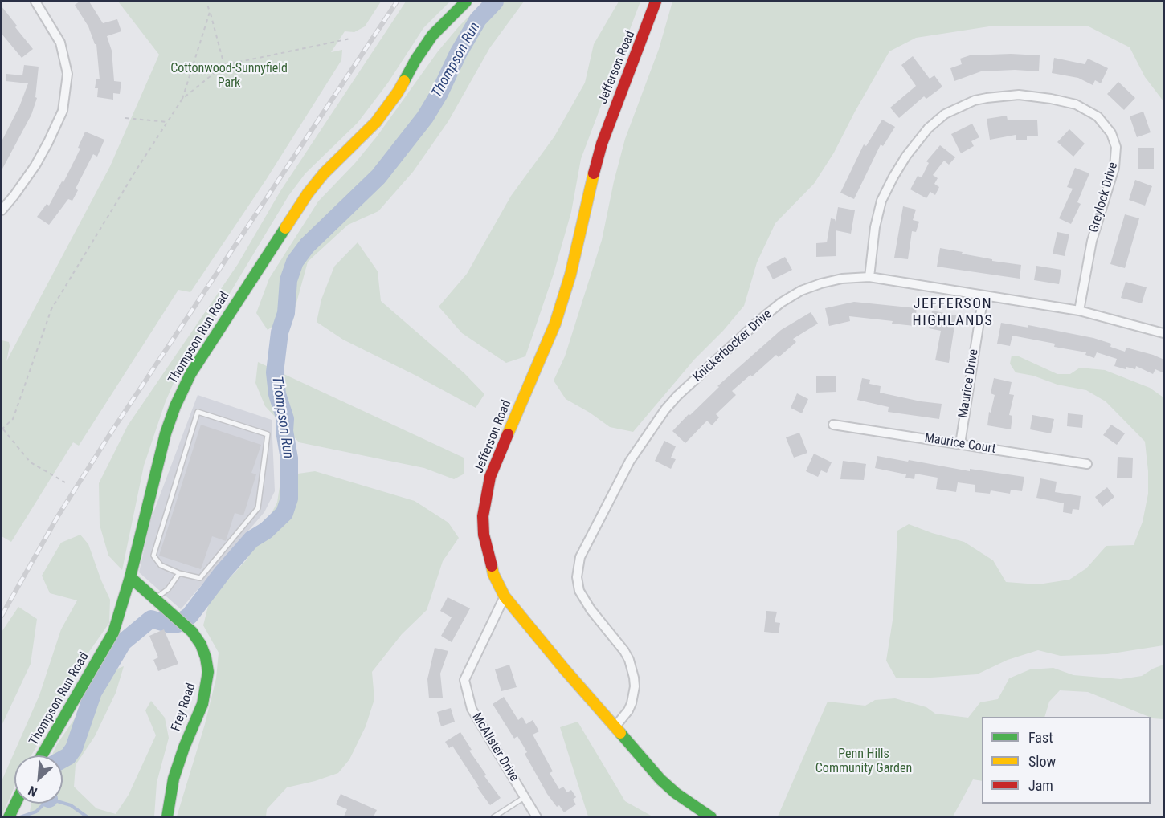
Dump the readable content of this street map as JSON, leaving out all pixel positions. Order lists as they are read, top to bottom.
{
  "streets": {
    "street": [
      "Jefferson Road",
      "Greylock Drive",
      "Thompson Run Road",
      "Knickerbocker Drive",
      "Maurice Drive",
      "Maurice Court",
      "Frey Road",
      "McAlister Drive"
    ]
  },
  "crossings": [
    ["Jefferson Road", "Knickerbocker Drive"],
    ["Jefferson Road", "McAlister Drive"],
    ["Greylock Drive", "Knickerbocker Drive"],
    ["Thompson Run Road", "Frey Road"],
    ["Knickerbocker Drive", "Maurice Drive"],
    ["Maurice Drive", "Maurice Court"]
  ],
  "districts": ["JEFFERSON HIGHLANDS"],
  "water": ["Thompson Run"],
  "parks": ["Cottonwood-Sunnyfield Park", "Penn Hills Community Garden"],
  "legend": ["Fast", "Slow", "Jam"],
  "north": "bottom left"
}
